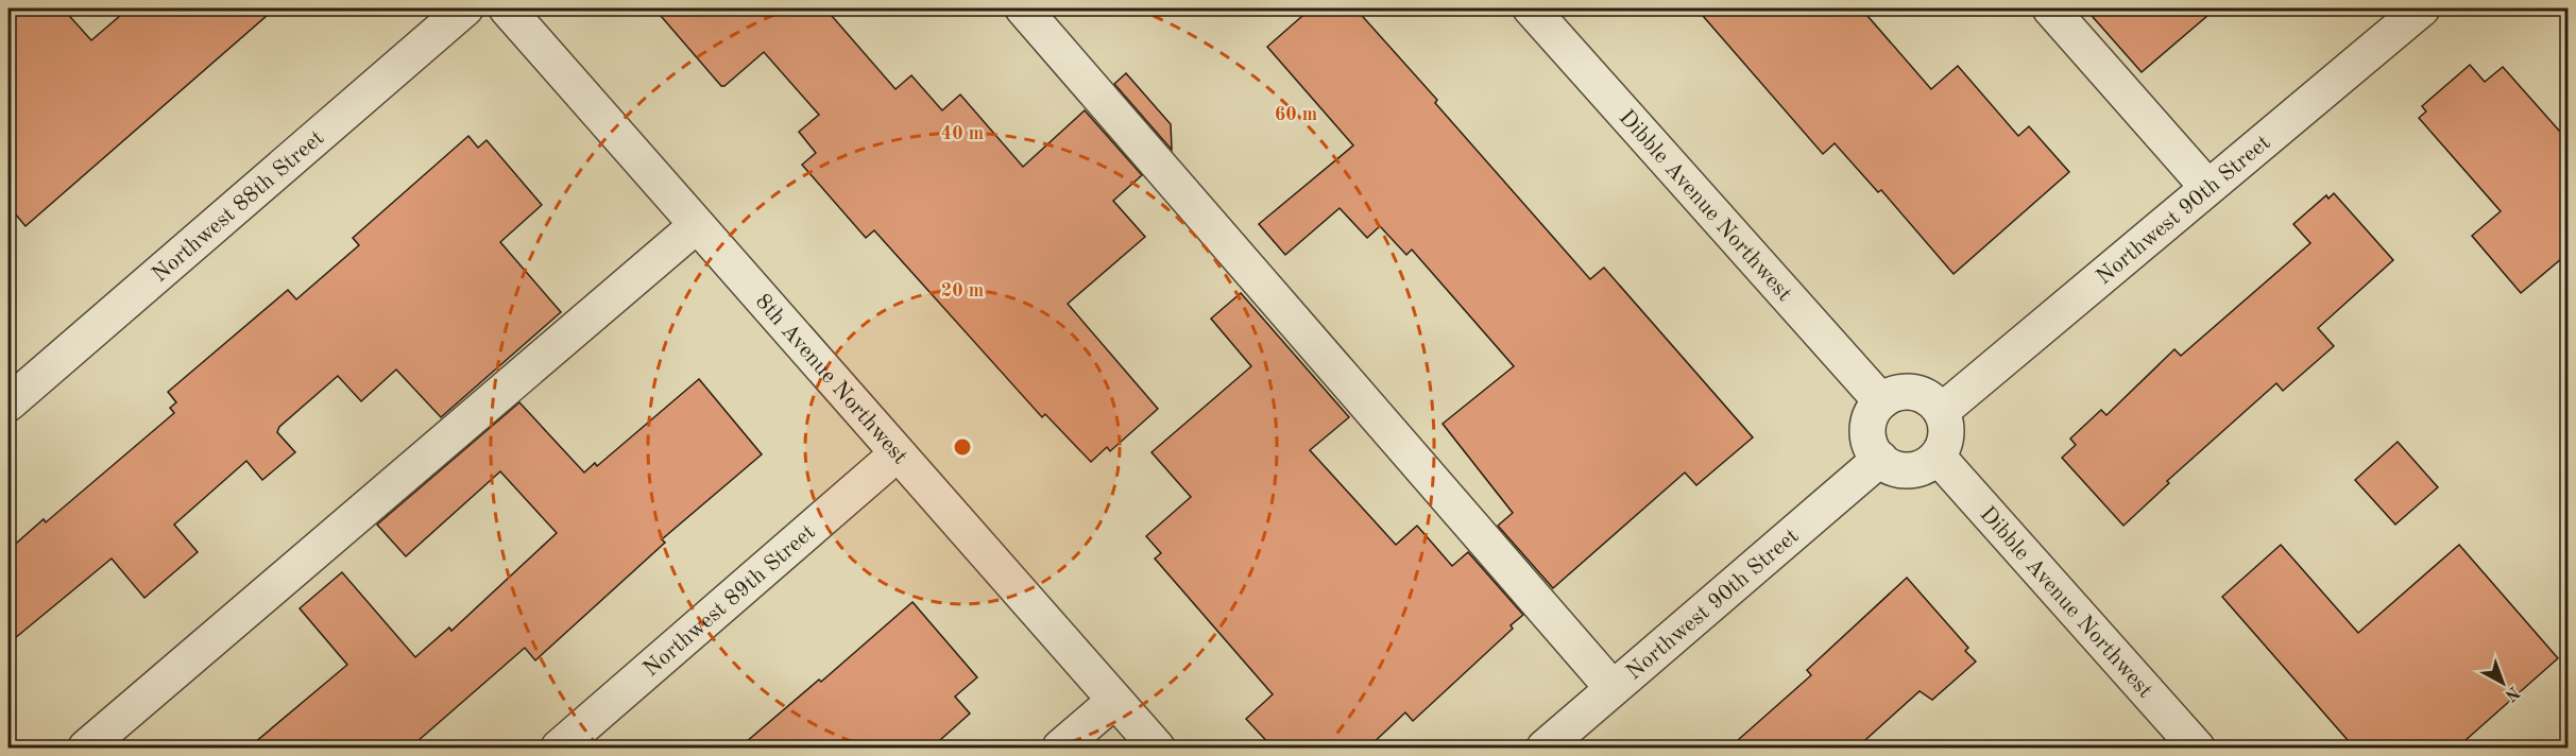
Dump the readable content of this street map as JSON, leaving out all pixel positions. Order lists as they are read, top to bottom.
{
  "streets": {
    "street": [
      "Dibble Avenue Northwest",
      "Northwest 88th Street",
      "Northwest 90th Street",
      "8th Avenue Northwest",
      "Northwest 89th Street"
    ]
  },
  "crossings": [
    ["Dibble Avenue Northwest", "Northwest 90th Street"],
    ["8th Avenue Northwest", "Northwest 89th Street"]
  ],
  "north": "bottom right",
  "rings": ["60 m", "40 m", "20 m"]
}
